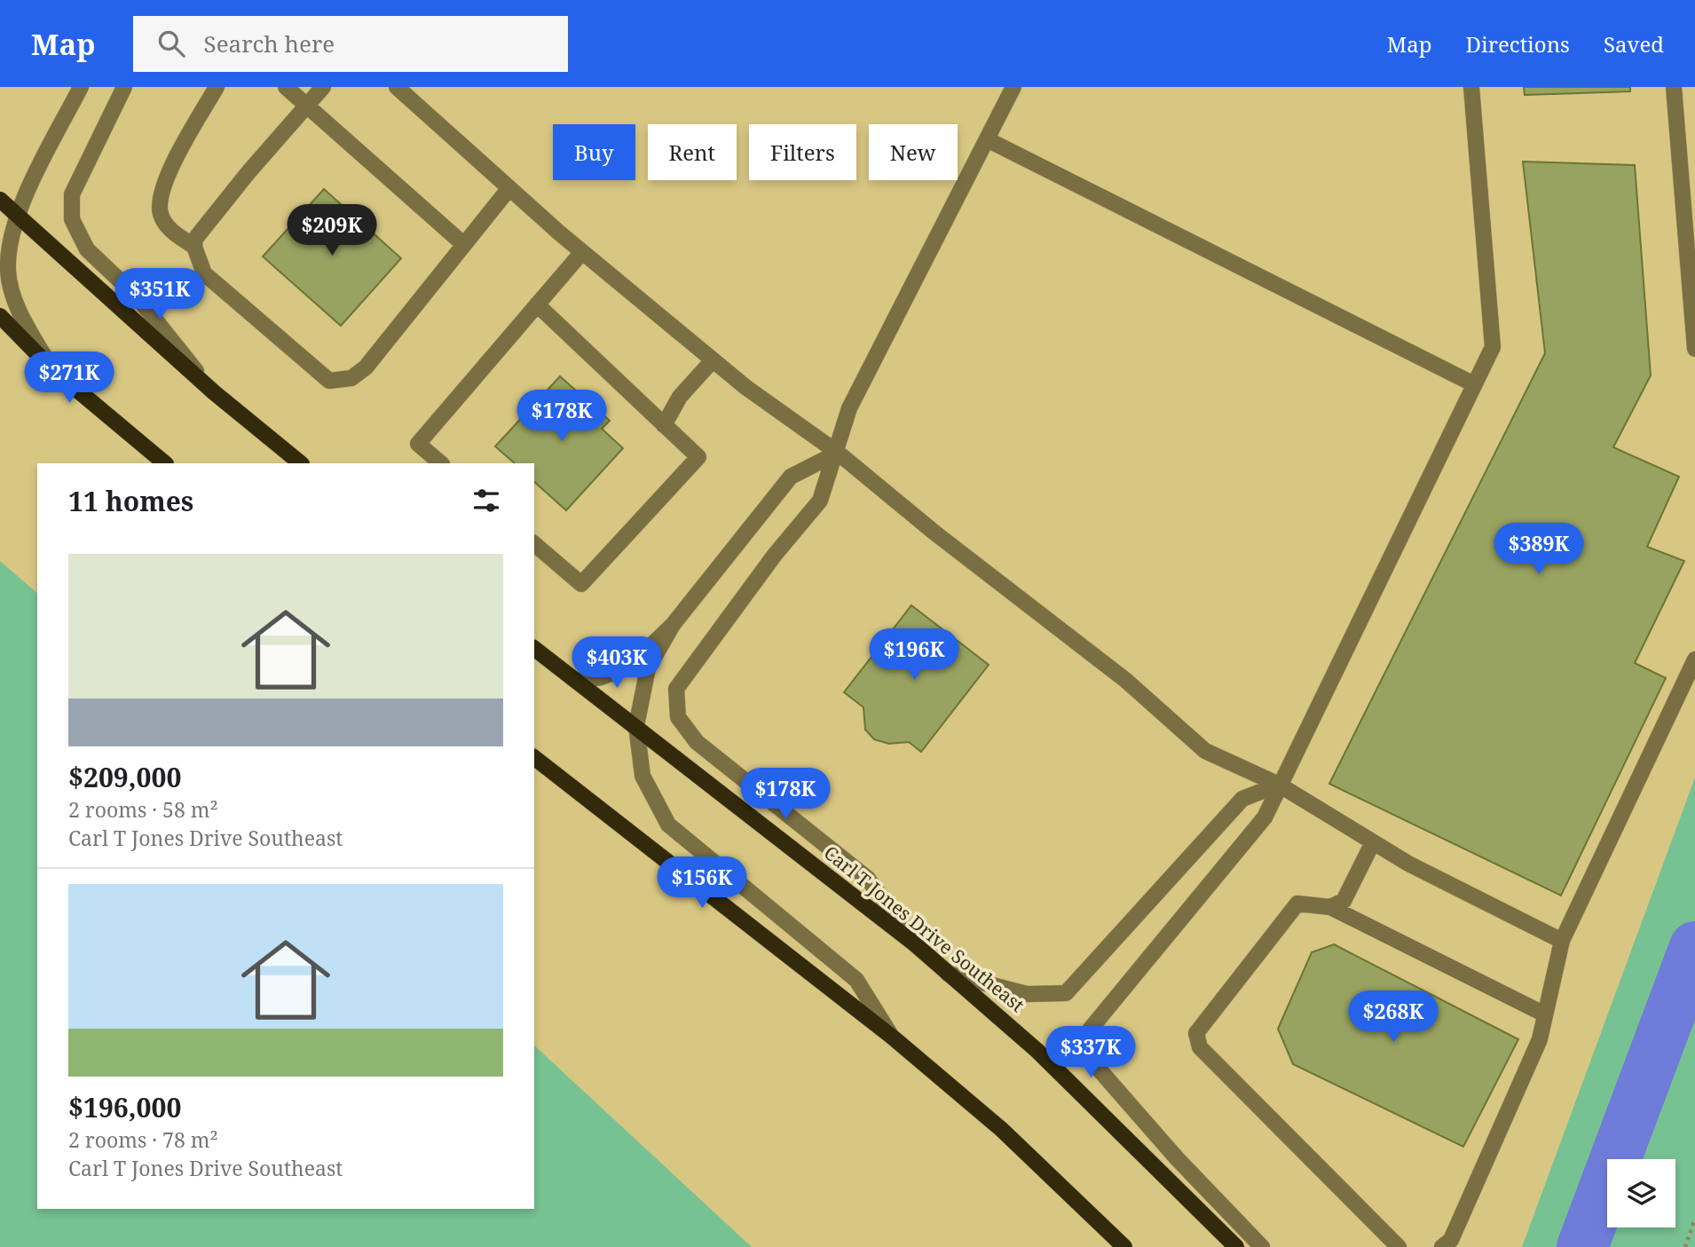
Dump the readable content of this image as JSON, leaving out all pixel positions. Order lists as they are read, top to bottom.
{
  "streets": {
    "main road": ["Carl T Jones Drive Southeast"]
  },
  "page": {
    "header": "Map",
    "search": "Search here",
    "nav": ["Map", "Directions", "Saved"],
    "chip": [
      "Buy",
      "Rent",
      "Filters",
      "New"
    ],
    "price": [
      "$209K",
      "$351K",
      "$271K",
      "$178K",
      "$389K",
      "$196K",
      "$403K",
      "$178K",
      "$156K",
      "$268K",
      "$337K"
    ],
    "heading": "11 homes",
    "list": [
      {
        "name": "$209,000",
        "note": "2 rooms · 58 m² · Carl T Jones Drive Southeast"
      },
      {
        "name": "$196,000",
        "note": "2 rooms · 78 m² · Carl T Jones Drive Southeast"
      }
    ]
  }
}
